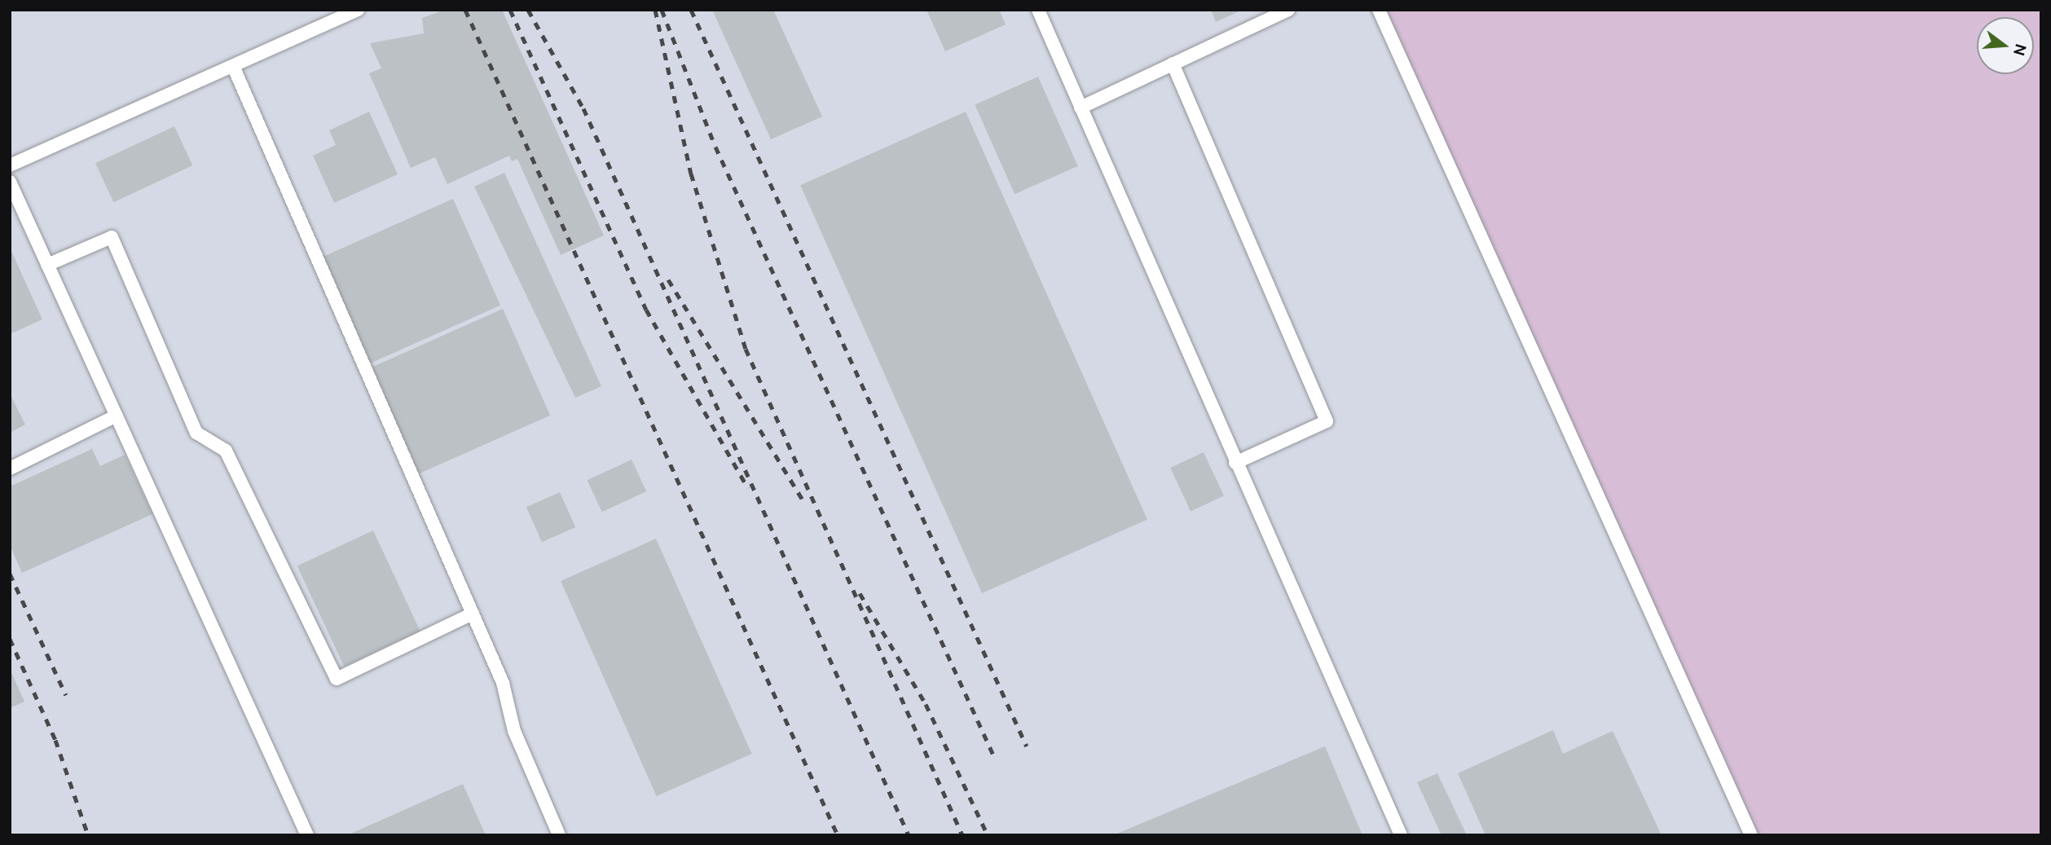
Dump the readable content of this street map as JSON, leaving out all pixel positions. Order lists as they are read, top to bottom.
{
  "north": "right"
}
